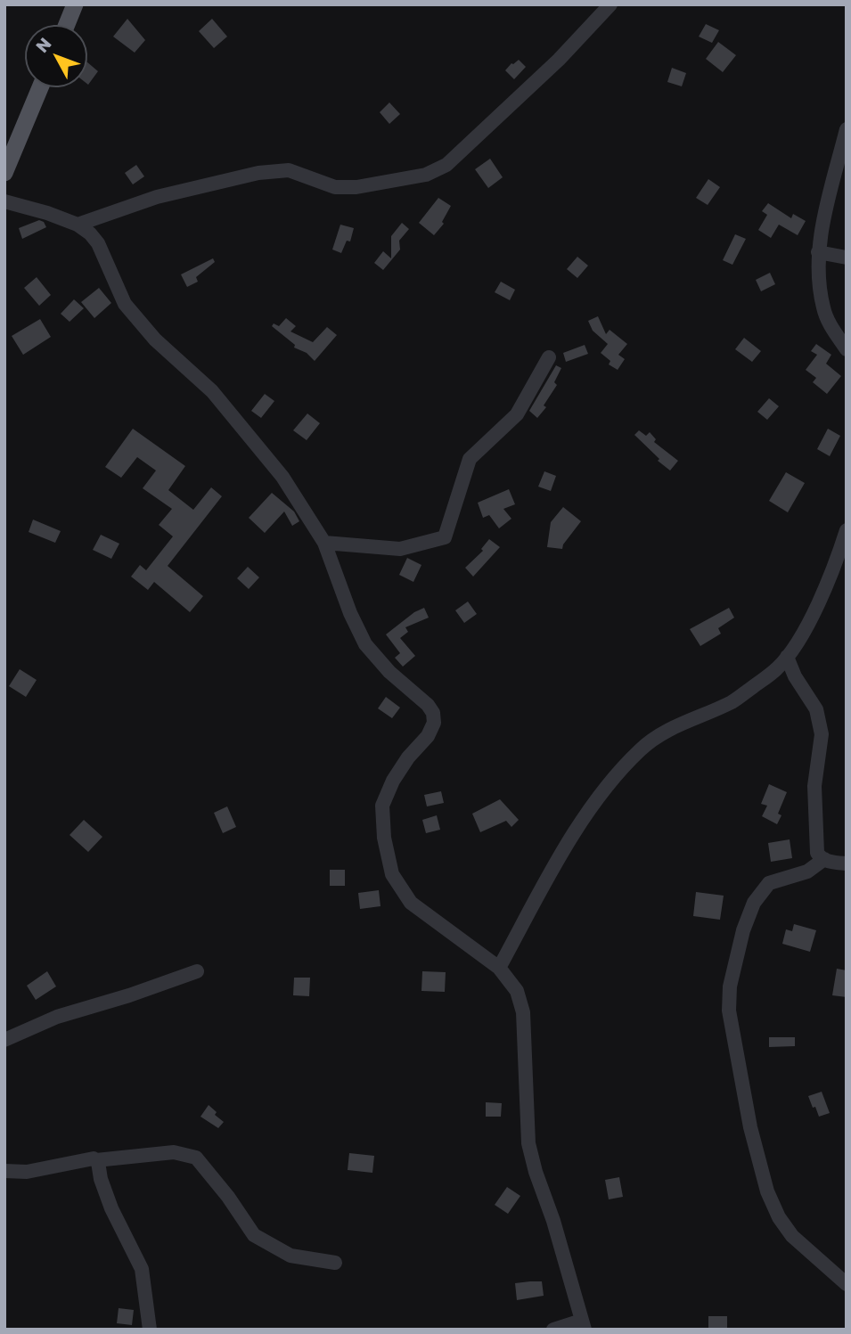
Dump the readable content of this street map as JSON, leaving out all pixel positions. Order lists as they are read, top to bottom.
{
  "north": "top left"
}
